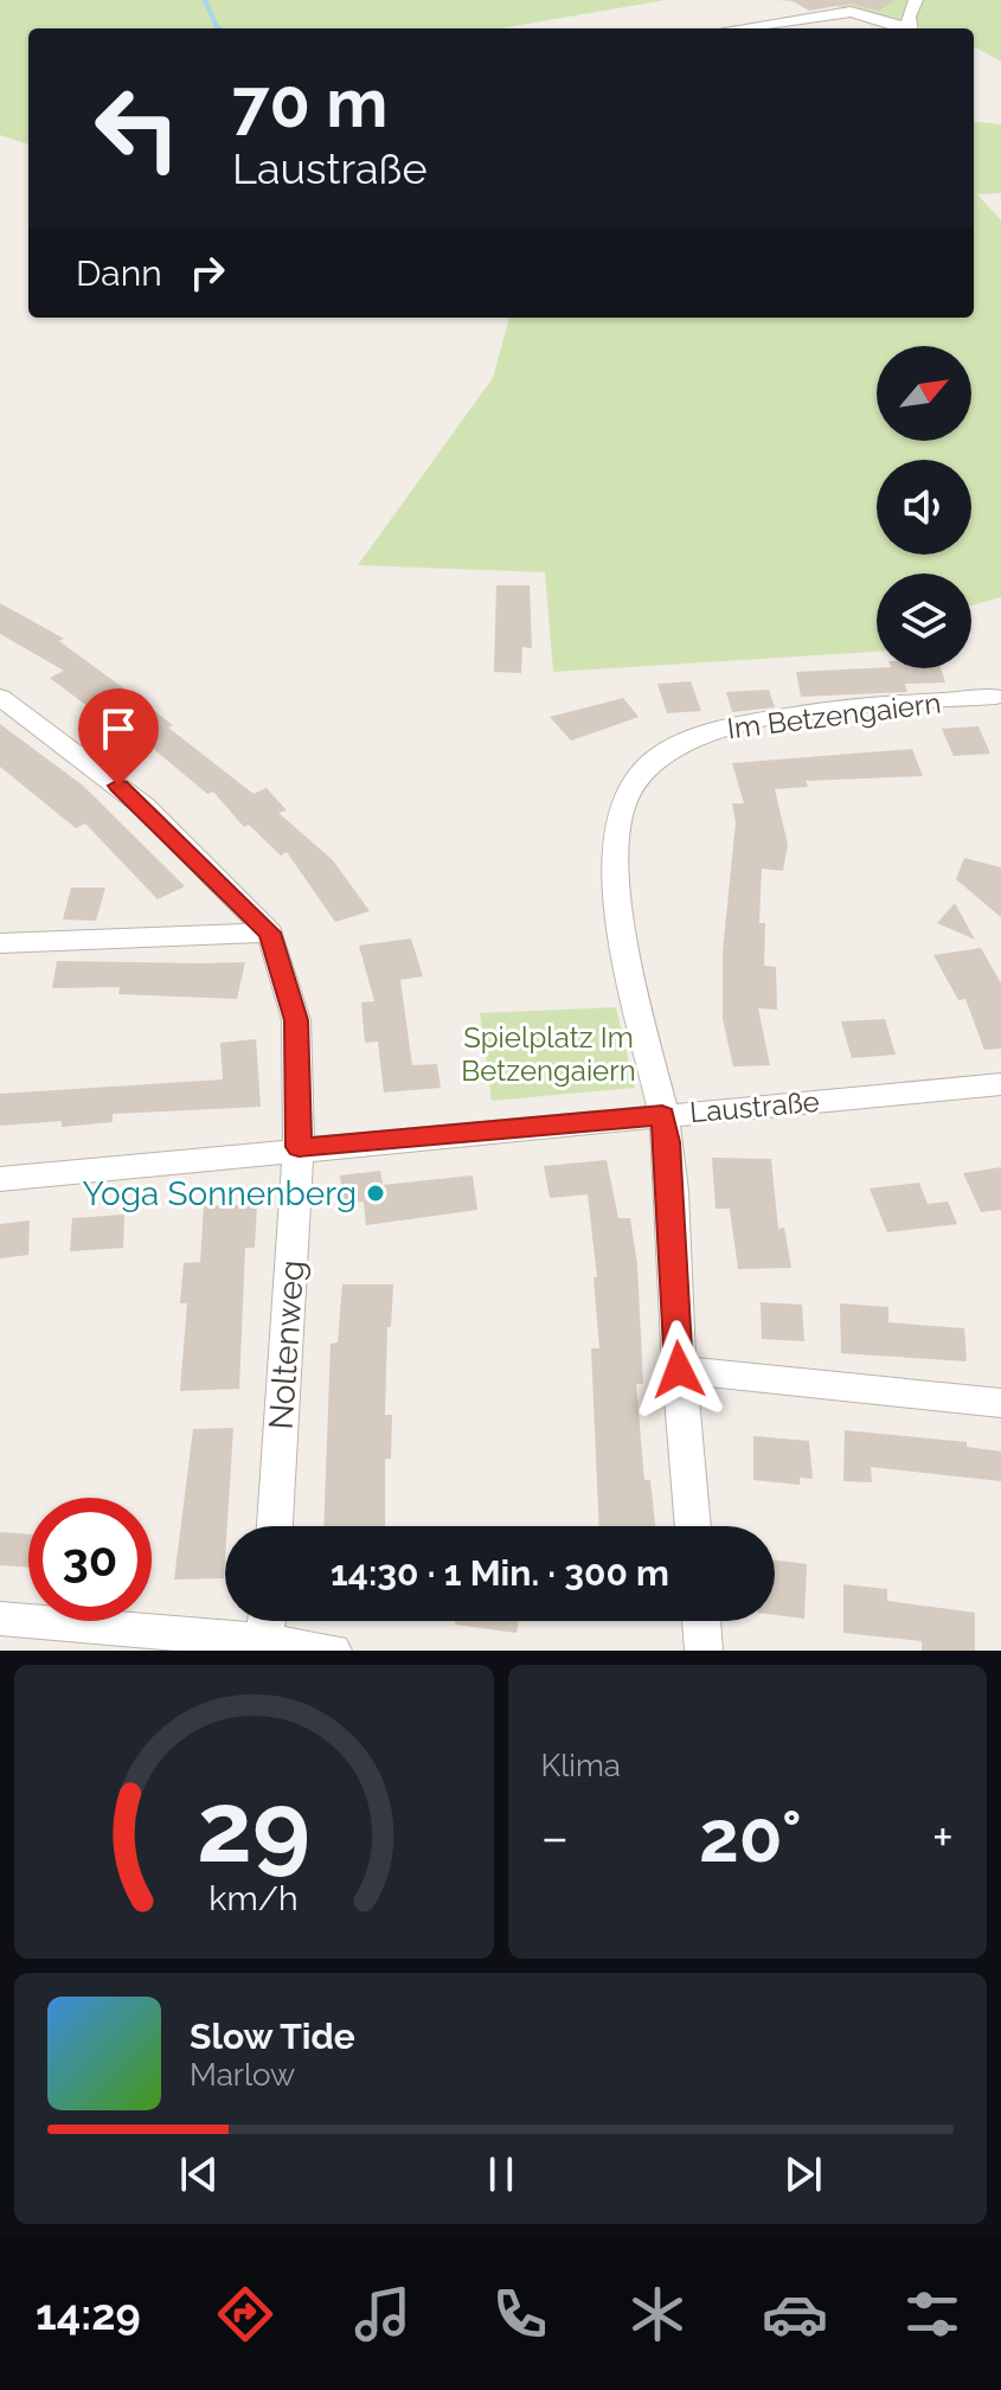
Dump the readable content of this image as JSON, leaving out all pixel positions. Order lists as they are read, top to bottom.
{
  "streets": {
    "street": ["Im Betzengaiern", "Laustraße", "Noltenweg"]
  },
  "crossings": [
    ["Im Betzengaiern", "Laustraße"],
    ["Laustraße", "Noltenweg"]
  ],
  "parks": ["Spielplatz Im Betzengaiern"],
  "places": ["Yoga Sonnenberg"],
  "north": "top right",
  "page": {
    "turn": ["70 m", "Laustraße"],
    "then": "Dann",
    "limit": "30",
    "trip": "14:30 · 1 Min. · 300 m",
    "tile": "Klima",
    "heat": ["−", "20°", "+"],
    "song": ["Slow Tide", "Marlow"],
    "tabs": "14:29",
    "gauge": ["29", "km/h"]
  }
}
